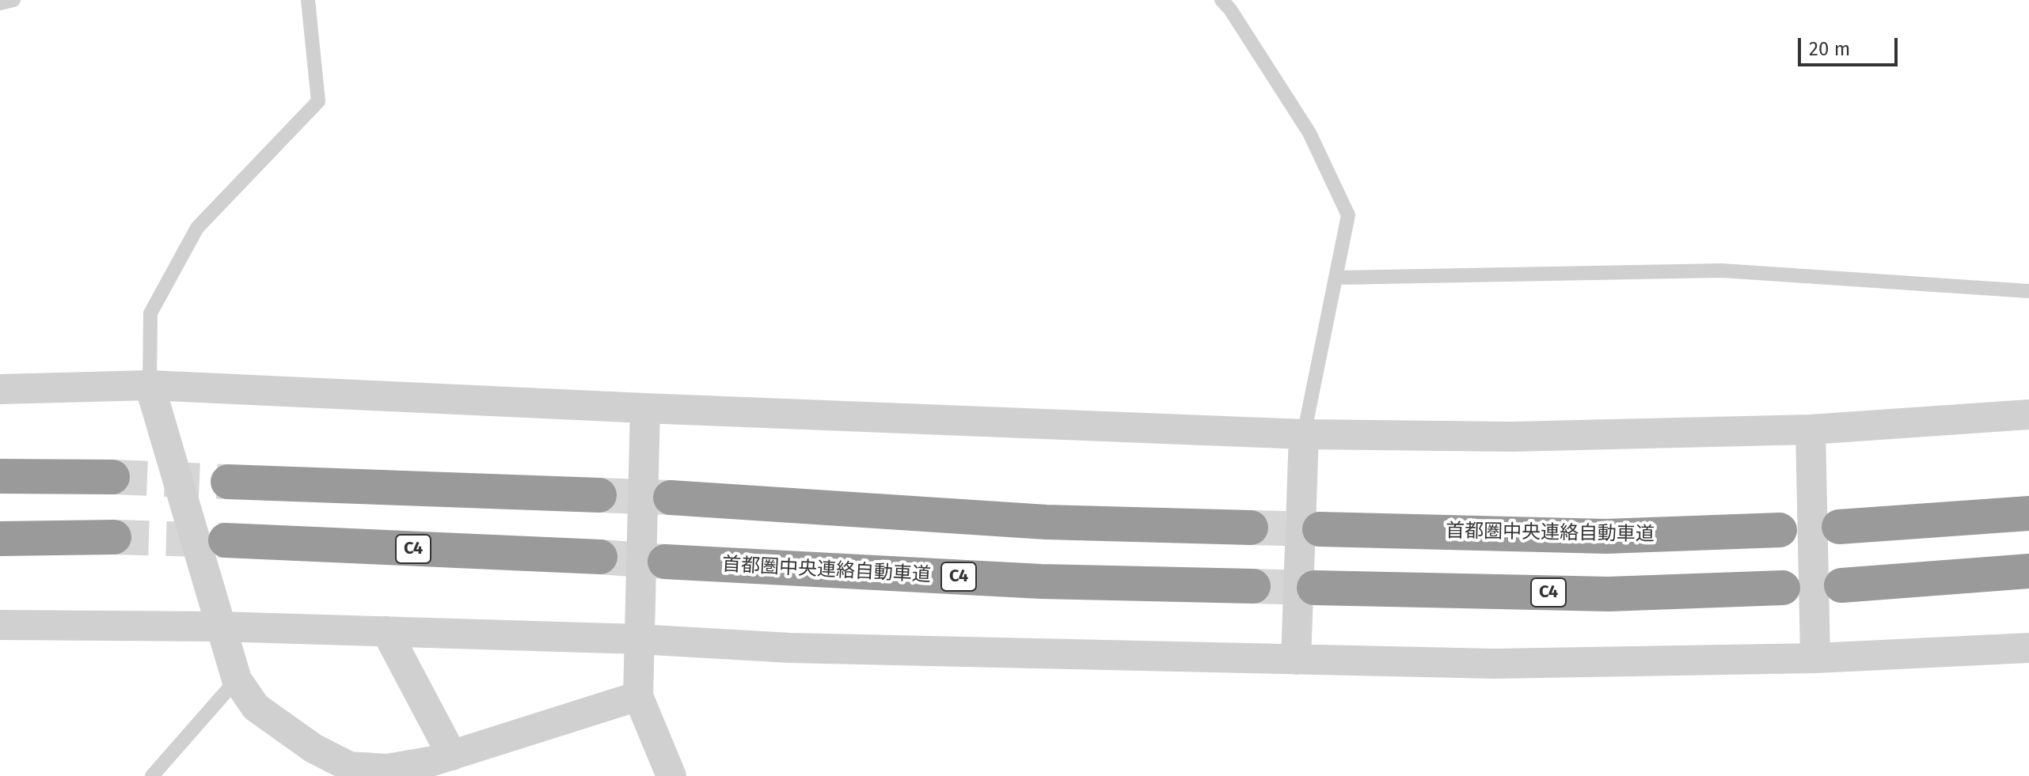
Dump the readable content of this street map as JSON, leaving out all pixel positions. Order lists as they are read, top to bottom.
{
  "streets": {
    "highway": ["首都圏中央連絡自動車道", "C4"]
  },
  "scale_bar": "20 m"
}
